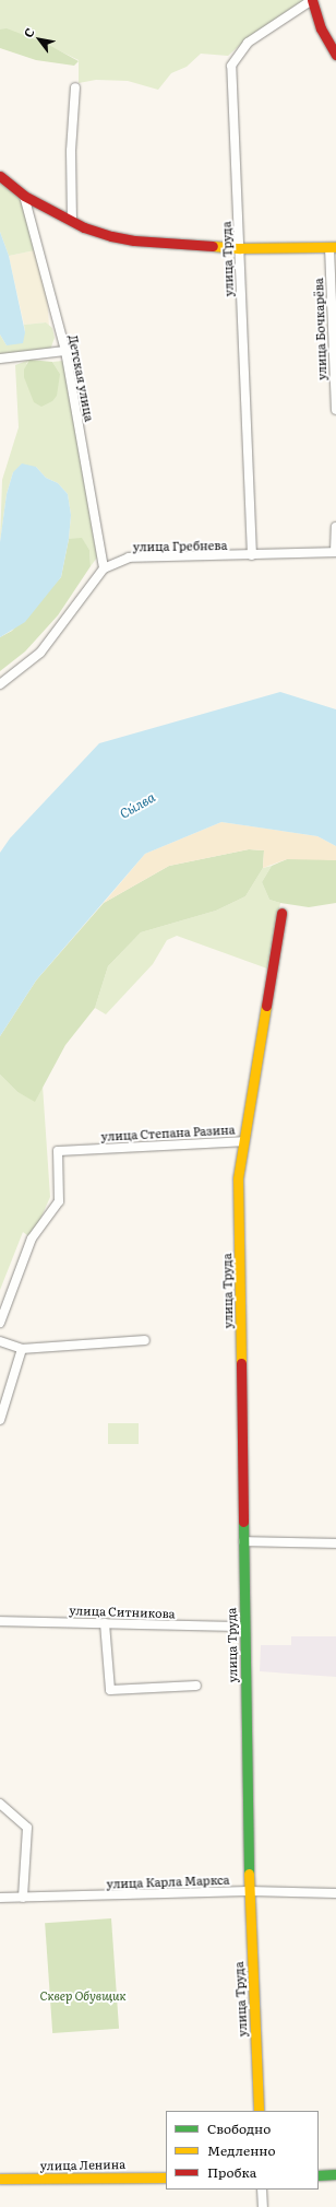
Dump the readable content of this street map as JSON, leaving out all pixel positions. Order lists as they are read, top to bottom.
{
  "streets": {
    "street": [
      "улица Труда",
      "улица Бочкарёва",
      "Детская улица",
      "улица Гребнева",
      "улица Степана Разина",
      "улица Ситникова",
      "улица Карла Маркса",
      "улица Ленина"
    ]
  },
  "crossings": [
    ["улица Труда", "улица Бочкарёва"],
    ["улица Труда", "улица Гребнева"],
    ["улица Труда", "улица Степана Разина"],
    ["улица Труда", "улица Ситникова"],
    ["улица Труда", "улица Карла Маркса"],
    ["улица Бочкарёва", "Детская улица"],
    ["Детская улица", "улица Гребнева"]
  ],
  "water": ["Сы́лва"],
  "parks": ["Сквер Обувщик"],
  "legend": ["Свободно", "Медленно", "Пробка"],
  "north": "top left"
}
